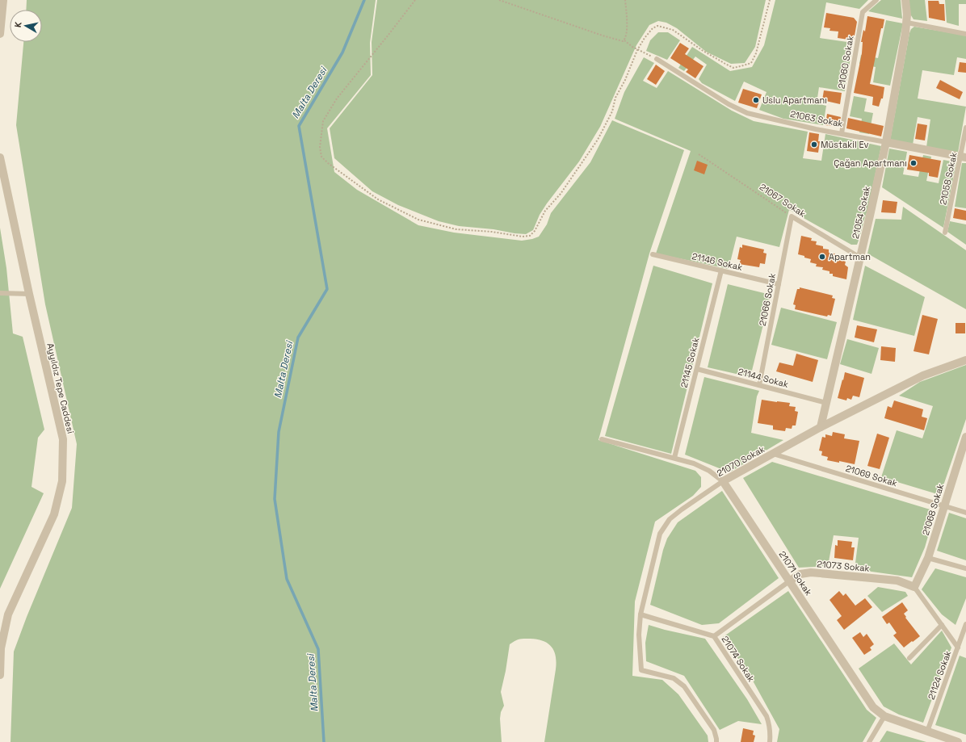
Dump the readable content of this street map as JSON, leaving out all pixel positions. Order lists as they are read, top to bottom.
{
  "streets": {
    "street": [
      "21063 Sokak",
      "21054 Sokak",
      "Ayyıldız Tepe Caddesi",
      "21070 Sokak",
      "21068 Sokak",
      "21073 Sokak",
      "21071 Sokak"
    ],
    "lane": [
      "21060 Sokak",
      "21058 Sokak",
      "21067 Sokak",
      "21146 Sokak",
      "21066 Sokak",
      "21145 Sokak",
      "21144 Sokak",
      "21069 Sokak",
      "21074 Sokak",
      "21124 Sokak"
    ]
  },
  "crossings": [
    ["21060 Sokak", "21063 Sokak"],
    ["21063 Sokak", "21058 Sokak"],
    ["21063 Sokak", "21054 Sokak"],
    ["21067 Sokak", "21054 Sokak"],
    ["21067 Sokak", "21066 Sokak"],
    ["21054 Sokak", "21144 Sokak"],
    ["21054 Sokak", "21070 Sokak"],
    ["21146 Sokak", "21066 Sokak"],
    ["21146 Sokak", "21145 Sokak"],
    ["21066 Sokak", "21144 Sokak"],
    ["21145 Sokak", "21144 Sokak"],
    ["21145 Sokak", "21071 Sokak"],
    ["21070 Sokak", "21069 Sokak"],
    ["21070 Sokak", "21071 Sokak"],
    ["21070 Sokak", "21074 Sokak"],
    ["21069 Sokak", "21068 Sokak"],
    ["21068 Sokak", "21073 Sokak"],
    ["21073 Sokak", "21071 Sokak"],
    ["21073 Sokak", "21074 Sokak"],
    ["21071 Sokak", "21124 Sokak"]
  ],
  "water": ["Malta Deresi"],
  "places": [
    "Uslu Apartmanı",
    "Müstakil Ev",
    "Çağan Apartmanı",
    "Apartman"
  ],
  "north": "left"
}
